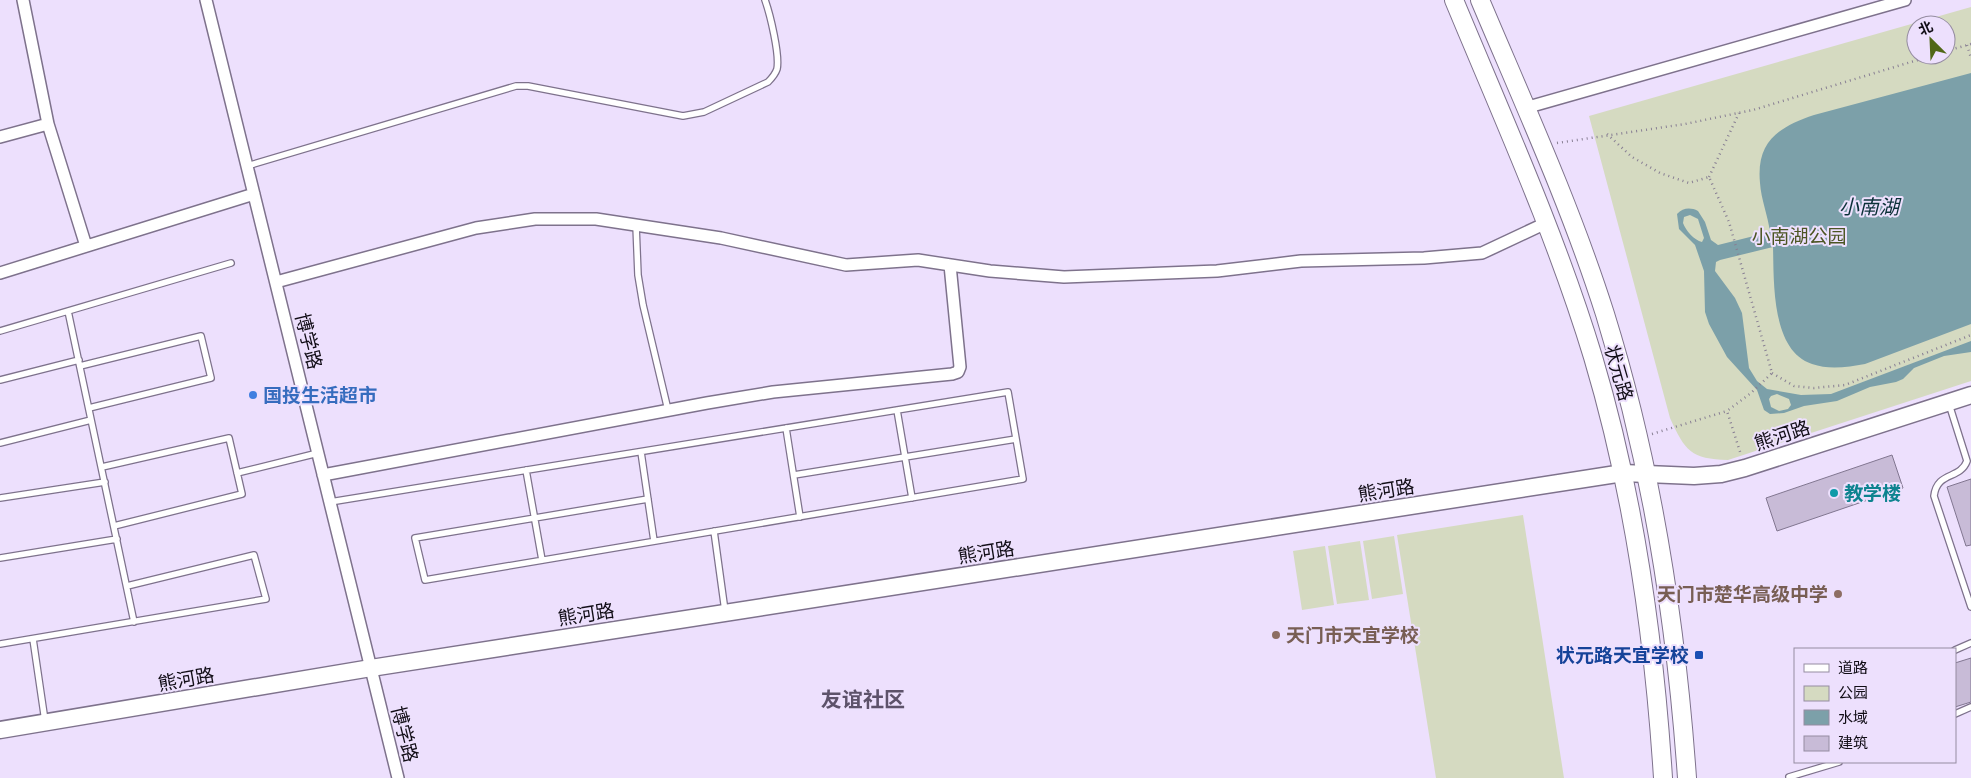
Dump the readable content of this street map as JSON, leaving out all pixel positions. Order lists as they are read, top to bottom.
{
  "streets": {
    "main road": ["状元路"],
    "street": ["博学路", "熊河路"]
  },
  "crossings": [
    ["博学路", "熊河路"],
    ["状元路", "熊河路"]
  ],
  "districts": ["友谊社区"],
  "water": ["小南湖"],
  "parks": ["小南湖公园"],
  "places": {
    "other": [
      "国投生活超市",
      "教学楼",
      "天门市楚华高级中学",
      "天门市天宜学校"
    ],
    "transit": ["状元路天宜学校"]
  },
  "legend": [
    "道路",
    "公园",
    "水域",
    "建筑"
  ],
  "north": "top left"
}
